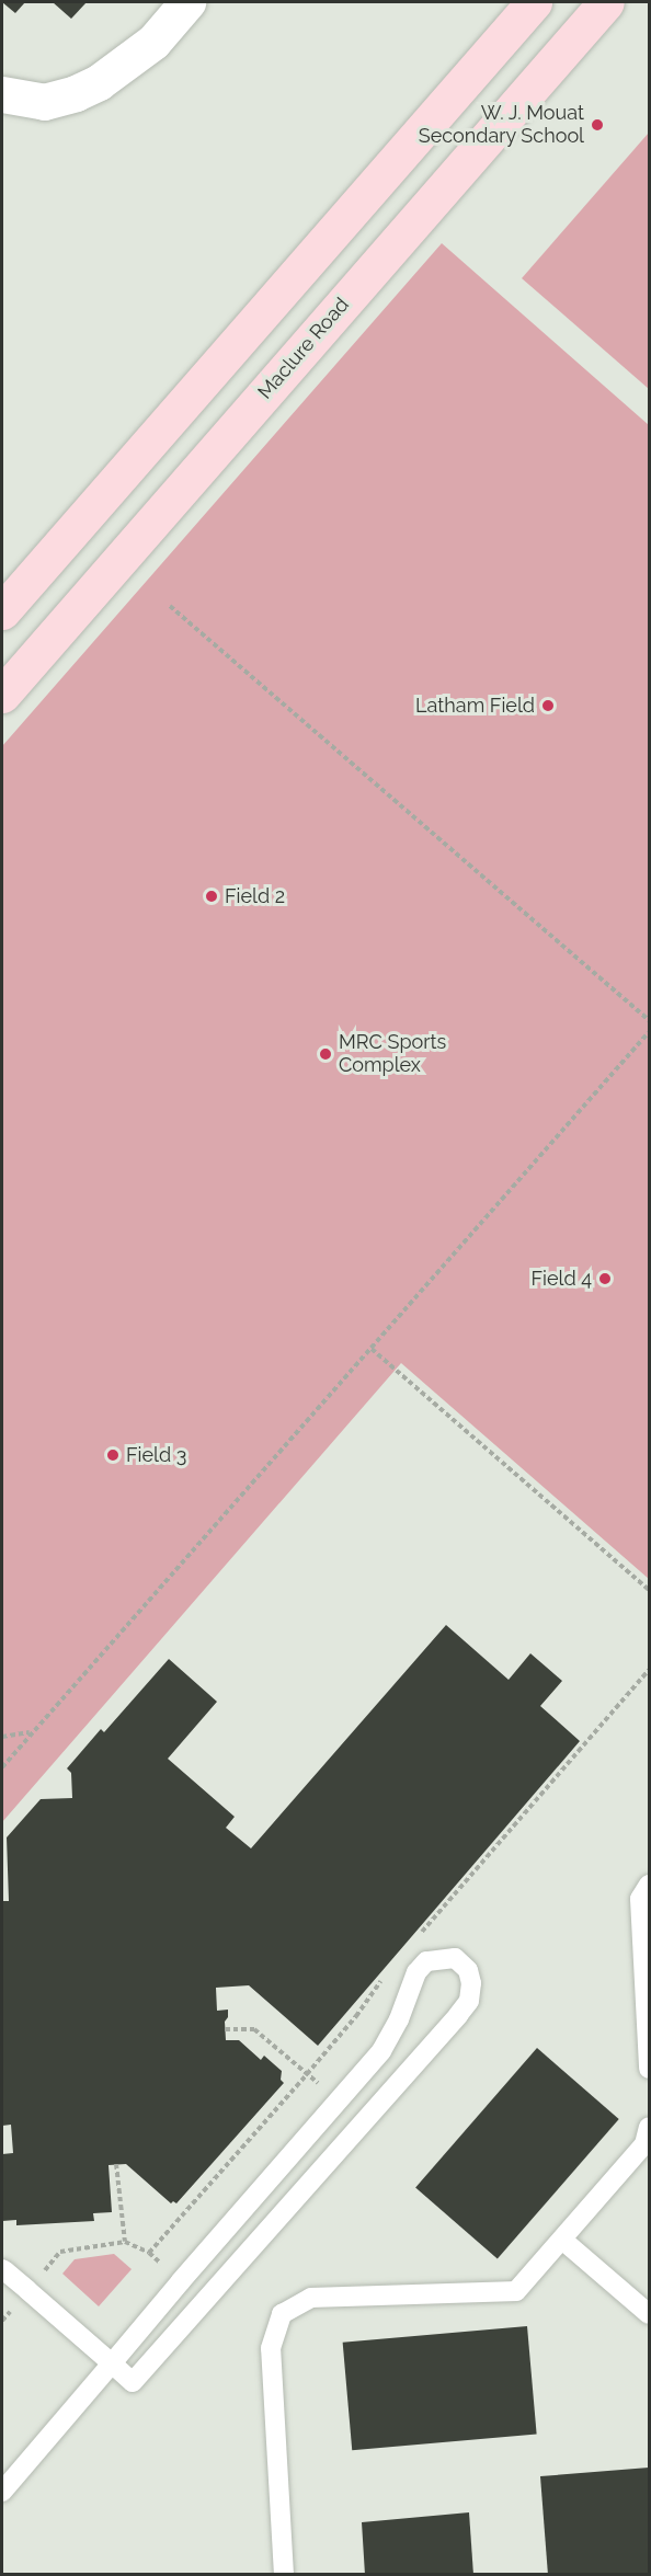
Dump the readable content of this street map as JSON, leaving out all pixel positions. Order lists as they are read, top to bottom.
{
  "streets": {
    "main road": ["Maclure Road"]
  },
  "places": [
    "W. J. Mouat Secondary School",
    "Latham Field",
    "Field 2",
    "MRC Sports Complex",
    "Field 4",
    "Field 3"
  ]
}
